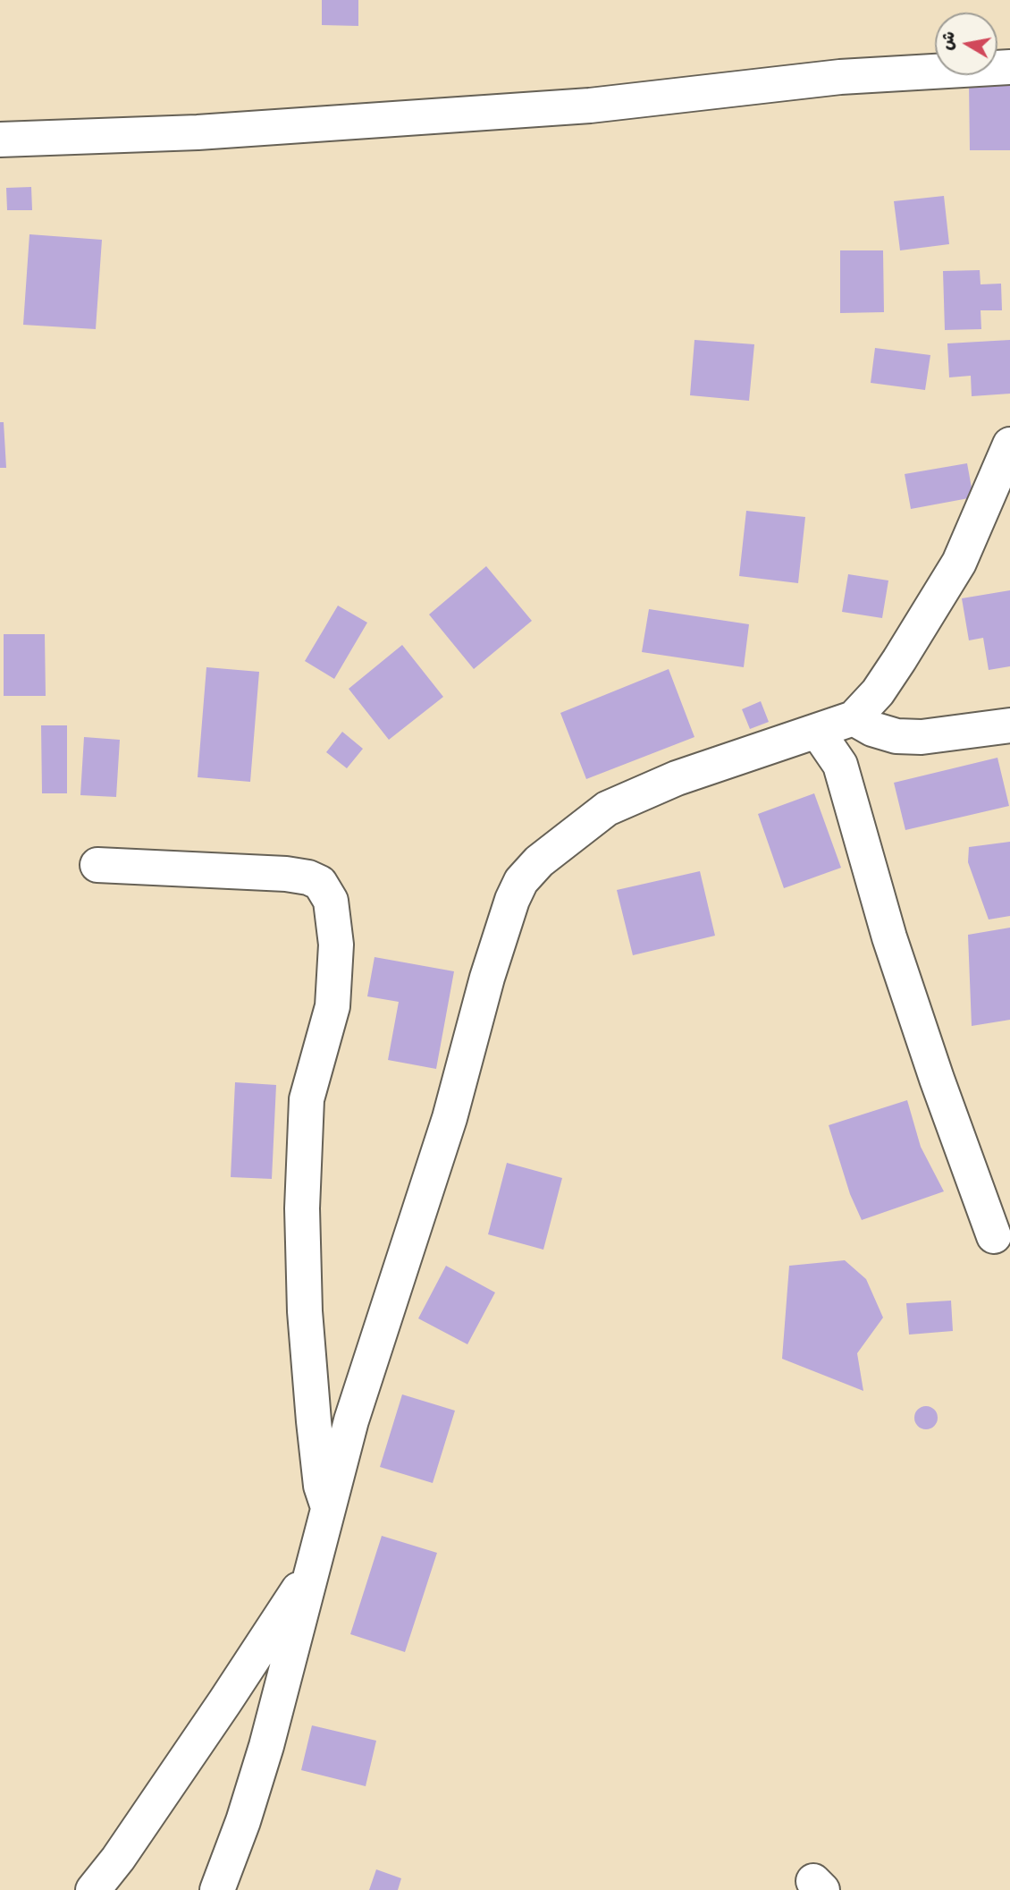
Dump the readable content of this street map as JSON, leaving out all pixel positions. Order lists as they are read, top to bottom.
{
  "north": "left"
}
